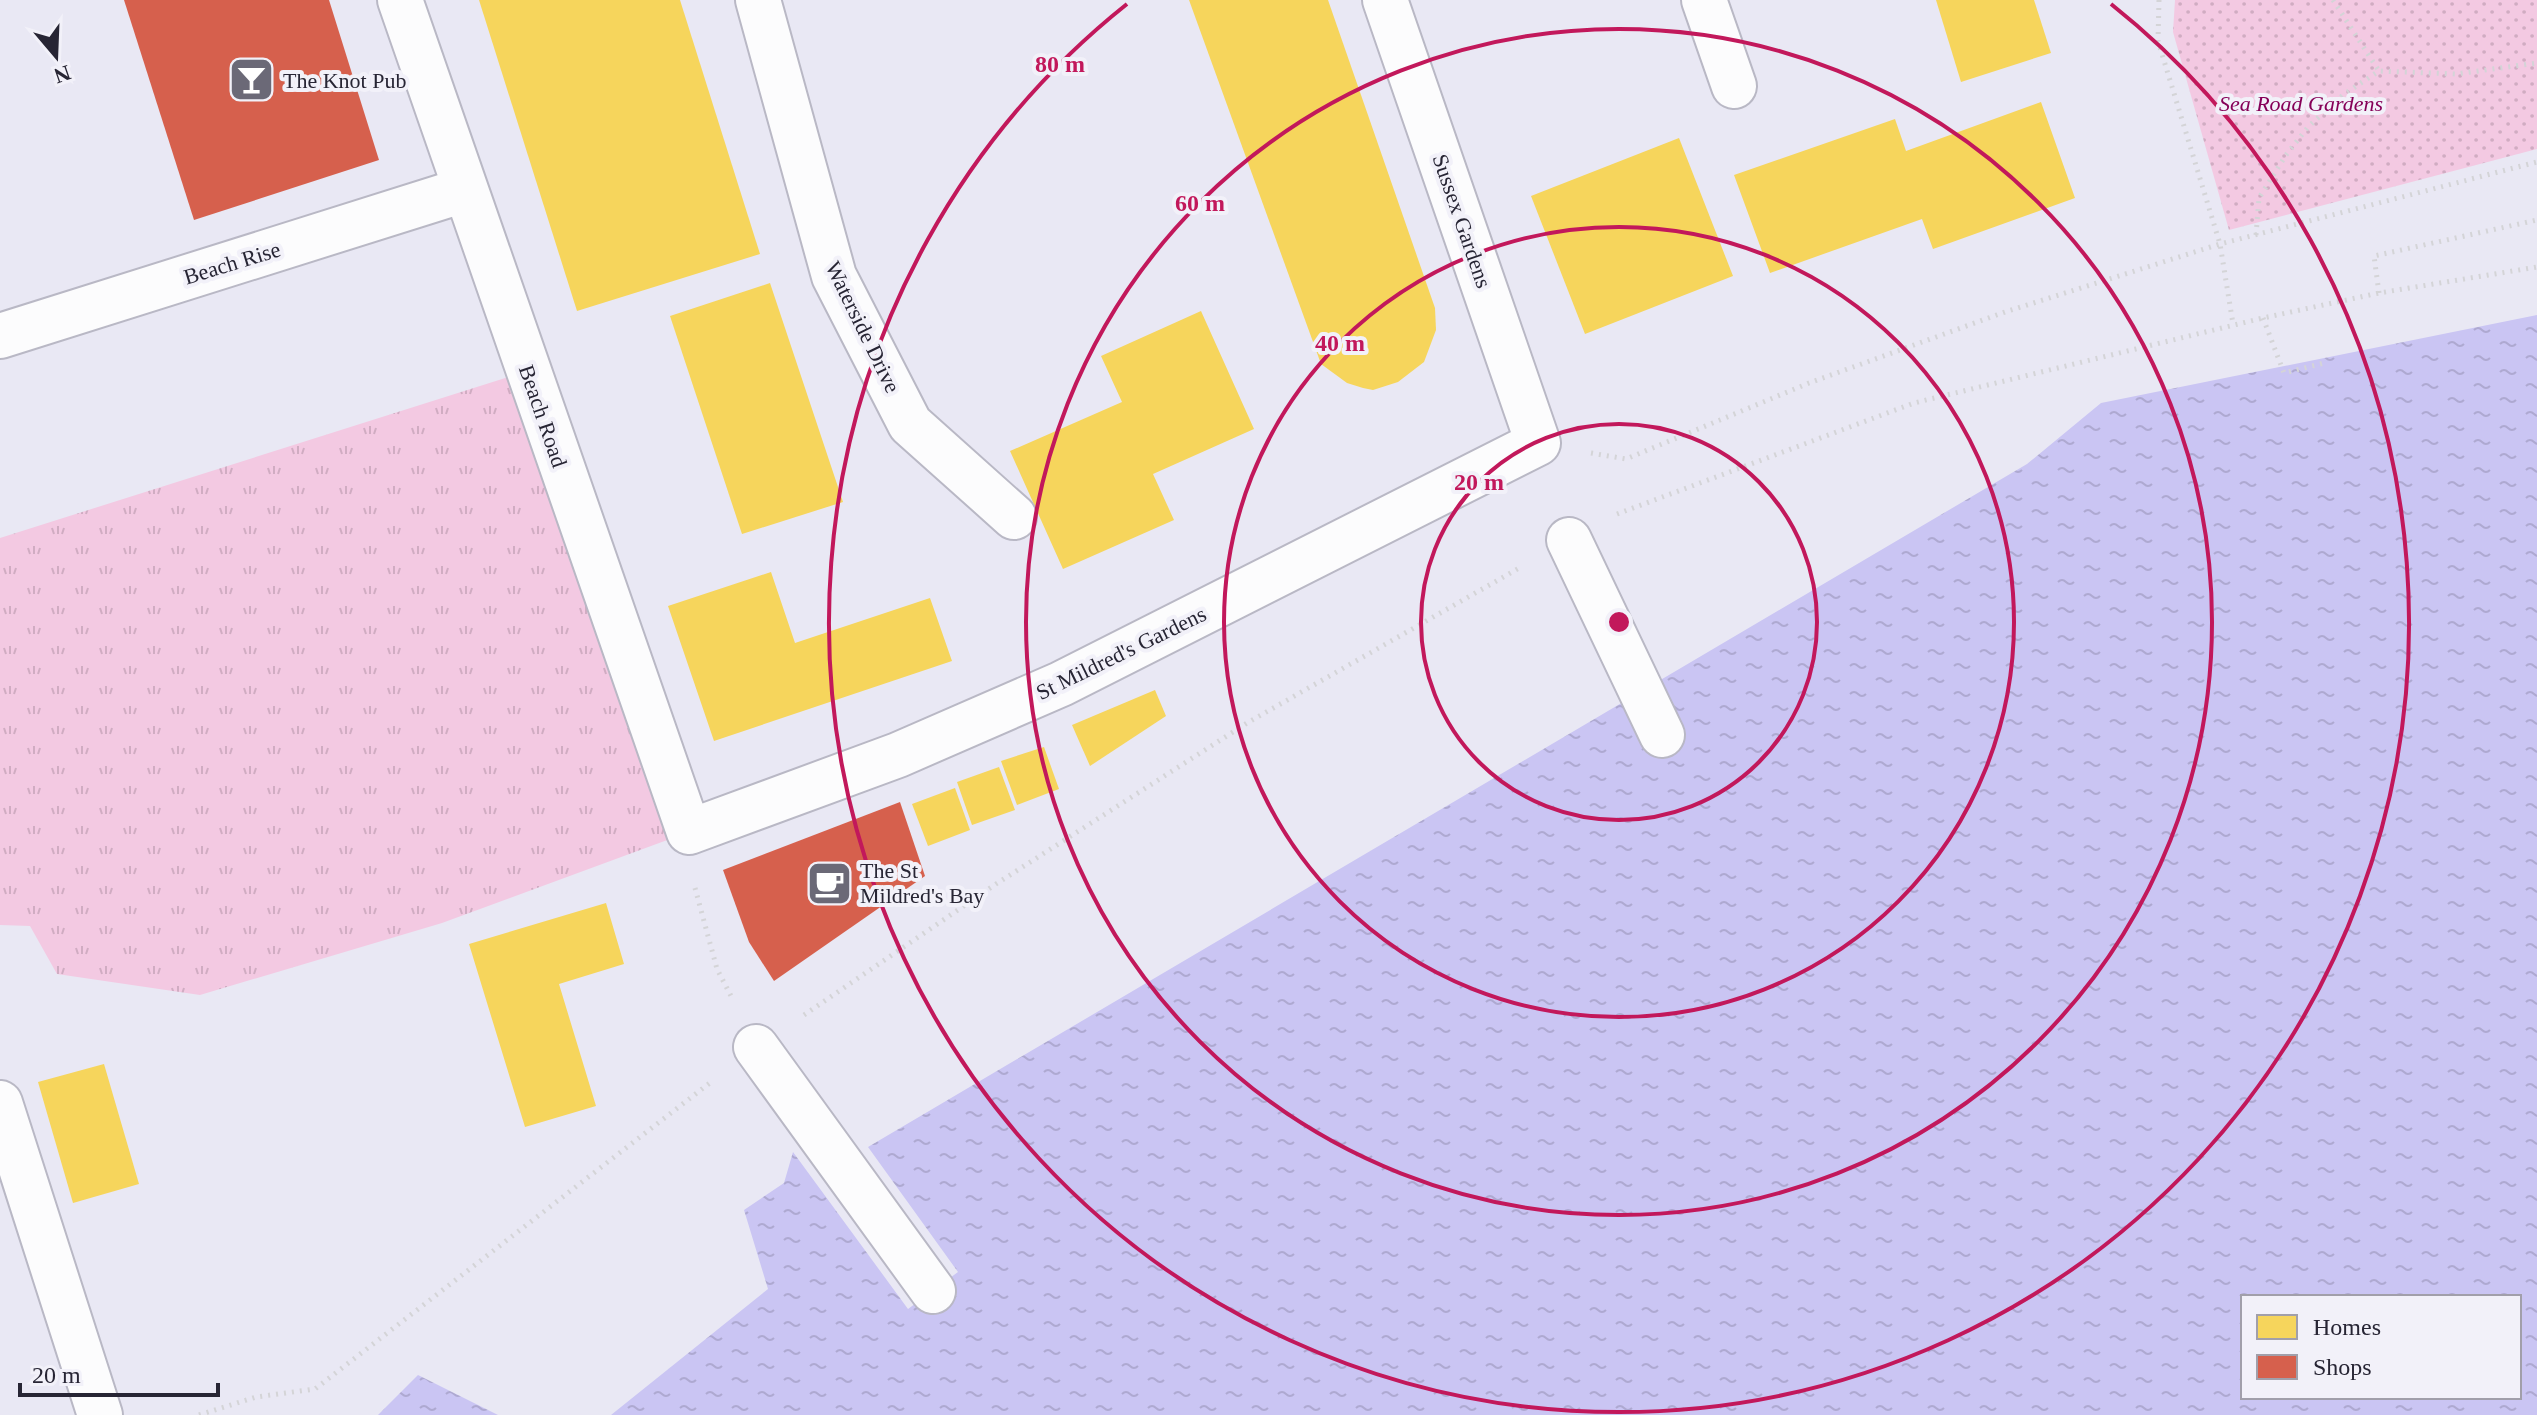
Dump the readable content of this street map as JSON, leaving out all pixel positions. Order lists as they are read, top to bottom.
{
  "streets": {
    "street": [
      "Sussex Gardens",
      "Beach Rise",
      "Waterside Drive",
      "Beach Road",
      "St Mildred's Gardens"
    ]
  },
  "crossings": [
    ["Sussex Gardens", "St Mildred's Gardens"],
    ["Beach Rise", "Beach Road"],
    ["Beach Road", "St Mildred's Gardens"]
  ],
  "parks": ["Sea Road Gardens"],
  "places": {
    "bar": ["The Knot Pub"],
    "cafe": ["The St Mildred's Bay"]
  },
  "legend": ["Homes", "Shops"],
  "scale_bar": "20 m",
  "north": "bottom",
  "rings": [
    "80 m",
    "60 m",
    "40 m",
    "20 m"
  ]
}
